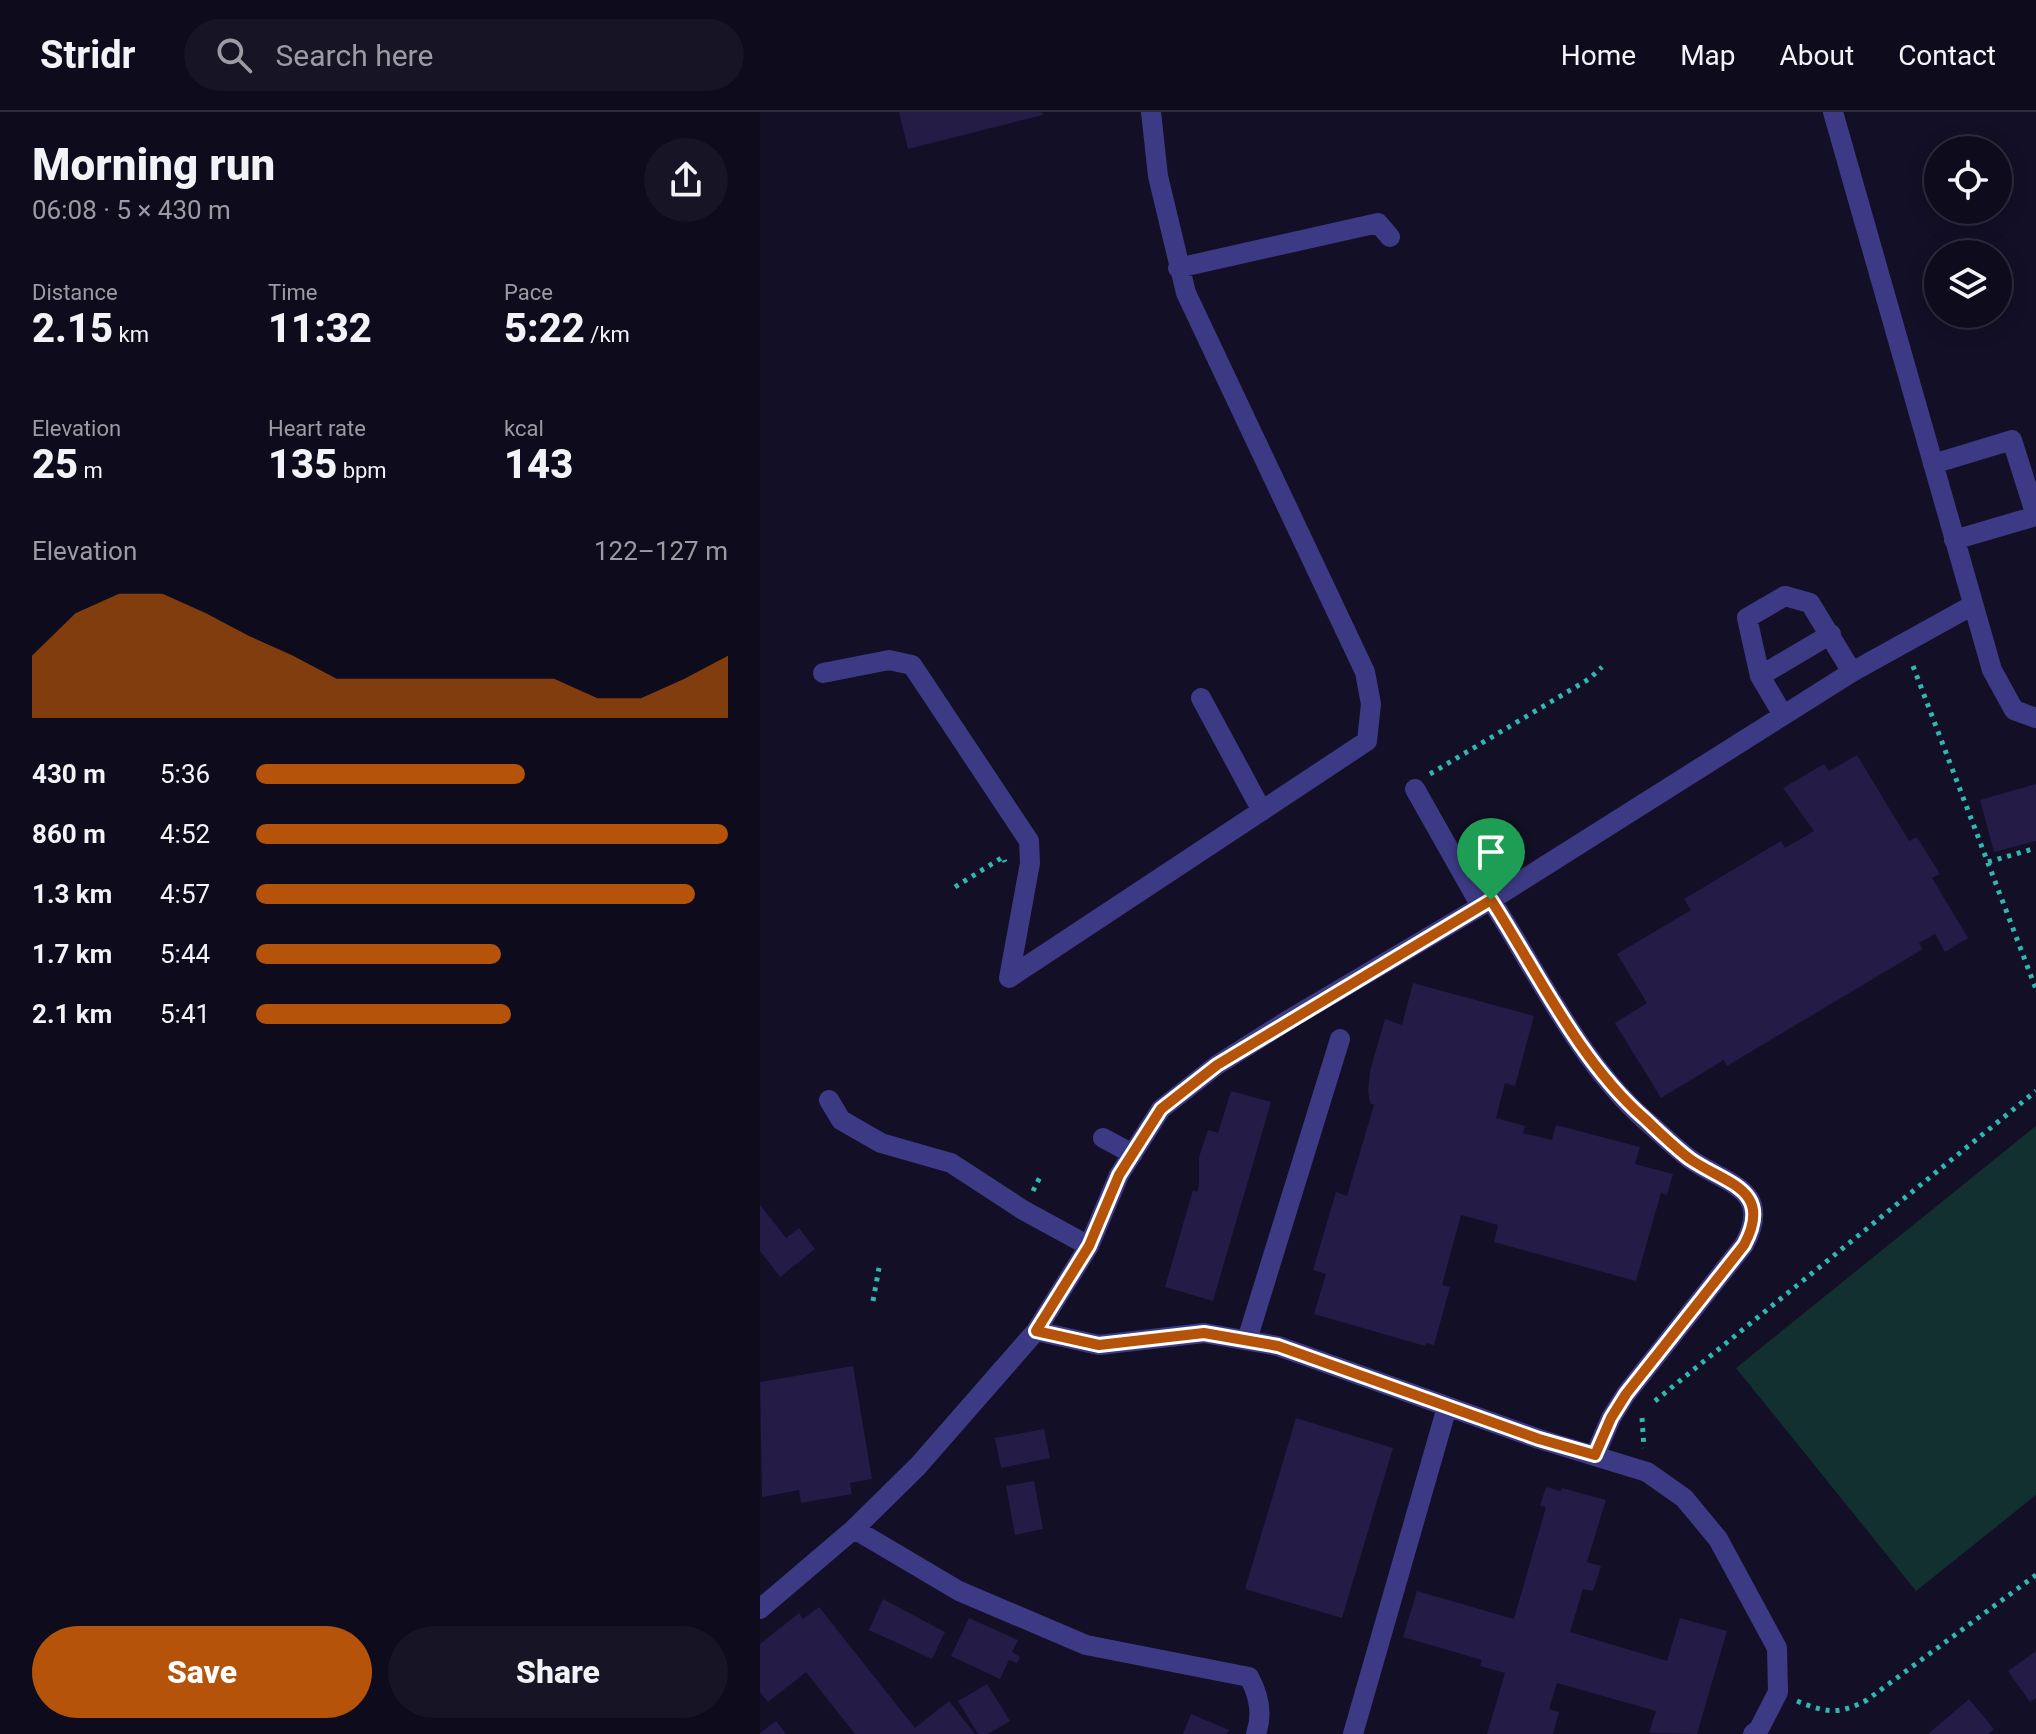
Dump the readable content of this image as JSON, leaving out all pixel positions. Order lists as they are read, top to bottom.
{
  "page": {
    "header": "Stridr",
    "search": "Search here",
    "nav": [
      "Home",
      "Map",
      "About",
      "Contact"
    ],
    "heading": ["Morning run", "06:08 · 5 × 430 m"],
    "stats": [
      ["Distance", "2.15 km"],
      ["Time", "11:32"],
      ["Pace", "5:22 /km"],
      ["Elevation", "25 m"],
      ["Heart rate", "135 bpm"],
      ["kcal", "143"]
    ],
    "chart": ["Elevation", "122–127 m"],
    "list": [
      {
        "name": "430 m",
        "note": "5:36"
      },
      {
        "name": "860 m",
        "note": "4:52"
      },
      {
        "name": "1.3 km",
        "note": "4:57"
      },
      {
        "name": "1.7 km",
        "note": "5:44"
      },
      {
        "name": "2.1 km",
        "note": "5:41"
      }
    ],
    "buttons": ["Save", "Share"]
  }
}
